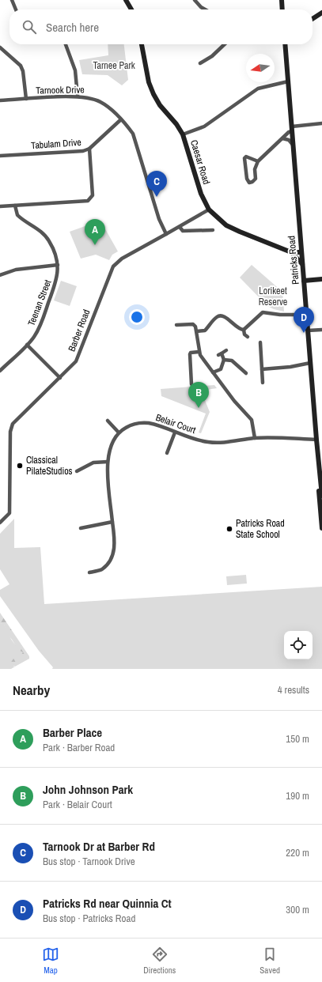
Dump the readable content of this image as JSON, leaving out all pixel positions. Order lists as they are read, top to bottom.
{
  "streets": {
    "main road": ["Caesar Road", "Patricks Road"],
    "street": [
      "Tarnook Drive",
      "Tabulam Drive",
      "Teenan Street",
      "Barber Road",
      "Belair Court"
    ]
  },
  "crossings": [
    ["Tarnook Drive", "Tabulam Drive"],
    ["Tarnook Drive", "Barber Road"],
    ["Caesar Road", "Patricks Road"],
    ["Caesar Road", "Barber Road"],
    ["Patricks Road", "Belair Court"]
  ],
  "parks": ["Tarnee Park", "Lorikeet Reserve"],
  "places": ["Classical PilateStudios", "Patricks Road State School"],
  "north": "left",
  "page": {
    "search": "Search here",
    "pins": [
      "C",
      "A",
      "D",
      "B"
    ],
    "heading": ["Nearby", "4 results"],
    "list": [
      {
        "mark": "A",
        "name": "Barber Place",
        "note": "Park · Barber Road",
        "value": "150 m"
      },
      {
        "mark": "B",
        "name": "John Johnson Park",
        "note": "Park · Belair Court",
        "value": "190 m"
      },
      {
        "mark": "C",
        "name": "Tarnook Dr at Barber Rd",
        "note": "Bus stop · Tarnook Drive",
        "value": "220 m"
      },
      {
        "mark": "D",
        "name": "Patricks Rd near Quinnia Ct",
        "note": "Bus stop · Patricks Road",
        "value": "300 m"
      }
    ],
    "nav": ["Map", "Directions", "Saved"]
  }
}
